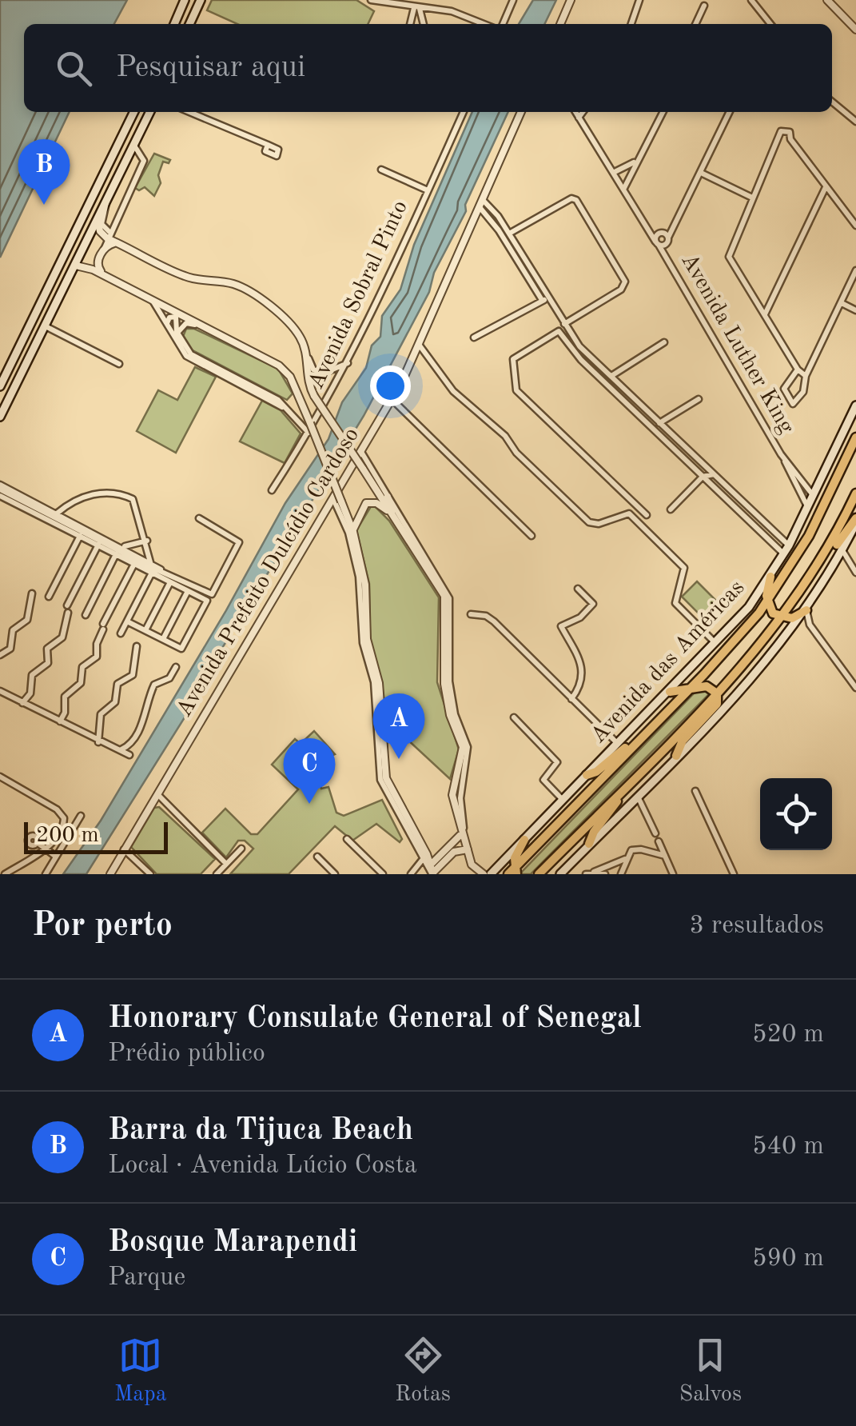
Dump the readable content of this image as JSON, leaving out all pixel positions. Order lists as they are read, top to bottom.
{
  "streets": {
    "highway": ["Avenida das Américas"],
    "street": ["Avenida Sobral Pinto", "Avenida Luther King", "Avenida Prefeito Dulcídio Cardoso"]
  },
  "crossings": [
    ["Avenida Luther King", "Avenida das Américas"]
  ],
  "scale_bar": "200 m",
  "page": {
    "search": "Pesquisar aqui",
    "pins": ["B", "A", "C"],
    "scale": "200 m",
    "heading": ["Por perto", "3 resultados"],
    "list": [
      {
        "mark": "A",
        "name": "Honorary Consulate General of Senegal",
        "note": "Prédio público",
        "value": "520 m"
      },
      {
        "mark": "B",
        "name": "Barra da Tijuca Beach",
        "note": "Local · Avenida Lúcio Costa",
        "value": "540 m"
      },
      {
        "mark": "C",
        "name": "Bosque Marapendi",
        "note": "Parque",
        "value": "590 m"
      }
    ],
    "nav": ["Mapa", "Rotas", "Salvos"]
  }
}
